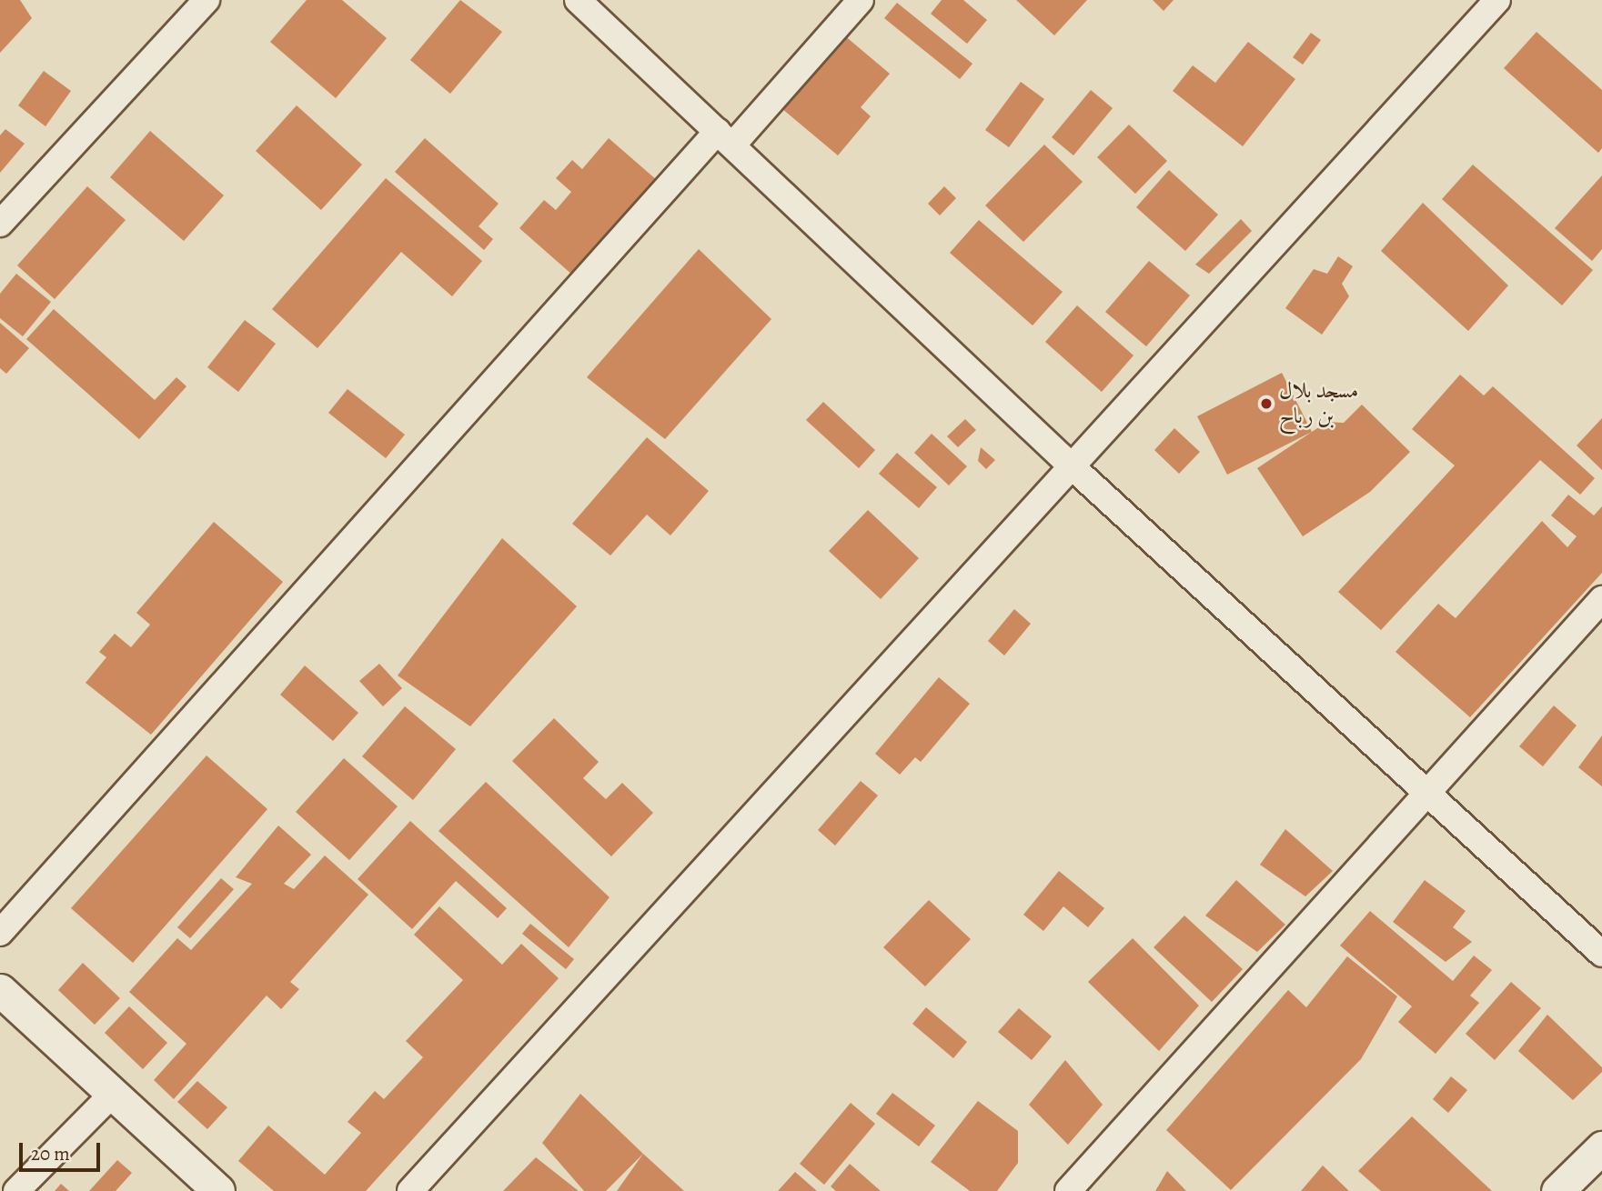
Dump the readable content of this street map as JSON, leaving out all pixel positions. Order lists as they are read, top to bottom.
{
  "places": ["مسجد بلال بن رباح"],
  "scale_bar": "20 m"
}
